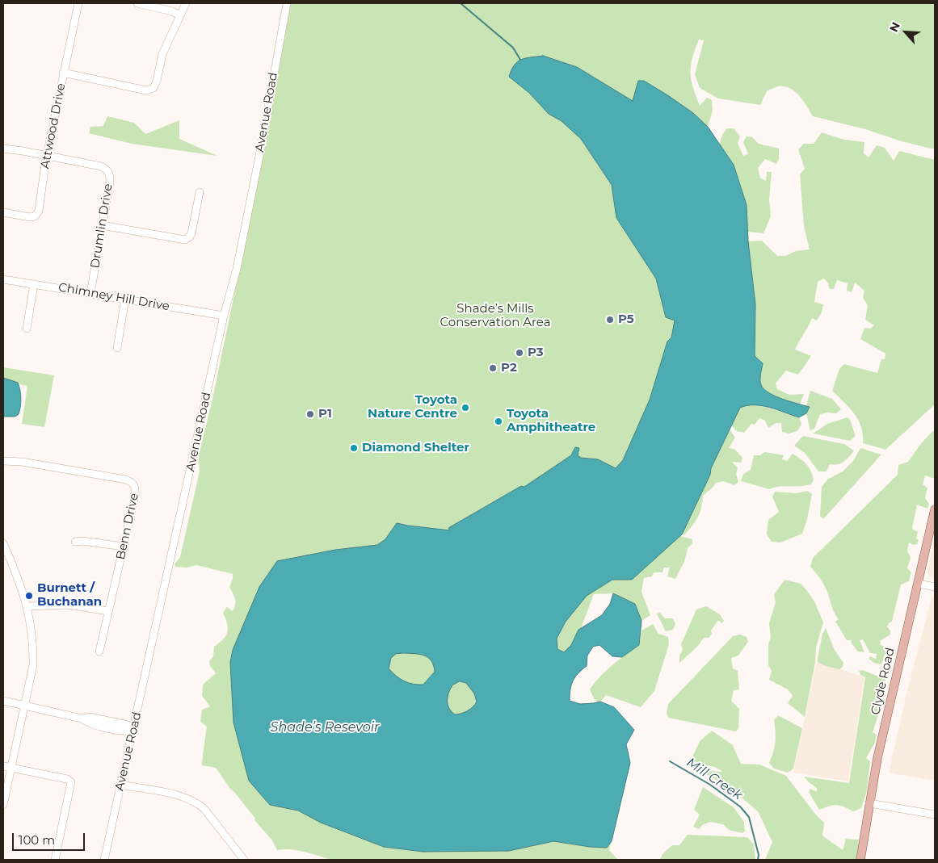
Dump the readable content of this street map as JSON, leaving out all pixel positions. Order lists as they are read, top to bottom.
{
  "streets": {
    "main road": ["Clyde Road"],
    "street": [
      "Avenue Road",
      "Attwood Drive",
      "Drumlin Drive",
      "Chimney Hill Drive",
      "Benn Drive"
    ]
  },
  "crossings": [
    ["Avenue Road", "Chimney Hill Drive"],
    ["Attwood Drive", "Drumlin Drive"],
    ["Drumlin Drive", "Chimney Hill Drive"]
  ],
  "water": ["Shade’s Resevoir", "Mill Creek"],
  "parks": ["Shade’s Mills Conservation Area"],
  "places": [
    "P5",
    "P3",
    "P2",
    "Toyota Nature Centre",
    "P1",
    "Toyota Amphitheatre",
    "Diamond Shelter",
    "Burnett / Buchanan"
  ],
  "scale_bar": "100 m",
  "north": "top left"
}
